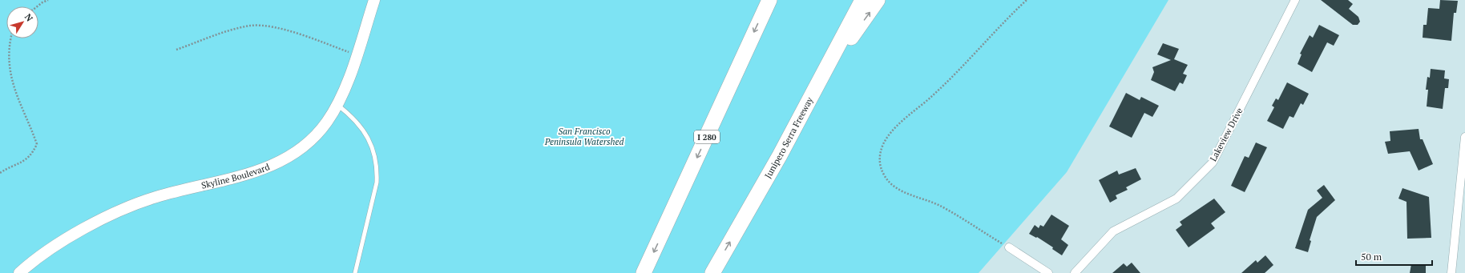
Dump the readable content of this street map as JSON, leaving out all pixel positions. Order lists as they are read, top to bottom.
{
  "streets": {
    "highway": ["I 280", "Junipero Serra Freeway"],
    "street": ["Lakeview Drive", "Skyline Boulevard"]
  },
  "parks": ["San Francisco Peninsula Watershed"],
  "scale_bar": "50 m",
  "north": "top right"
}
